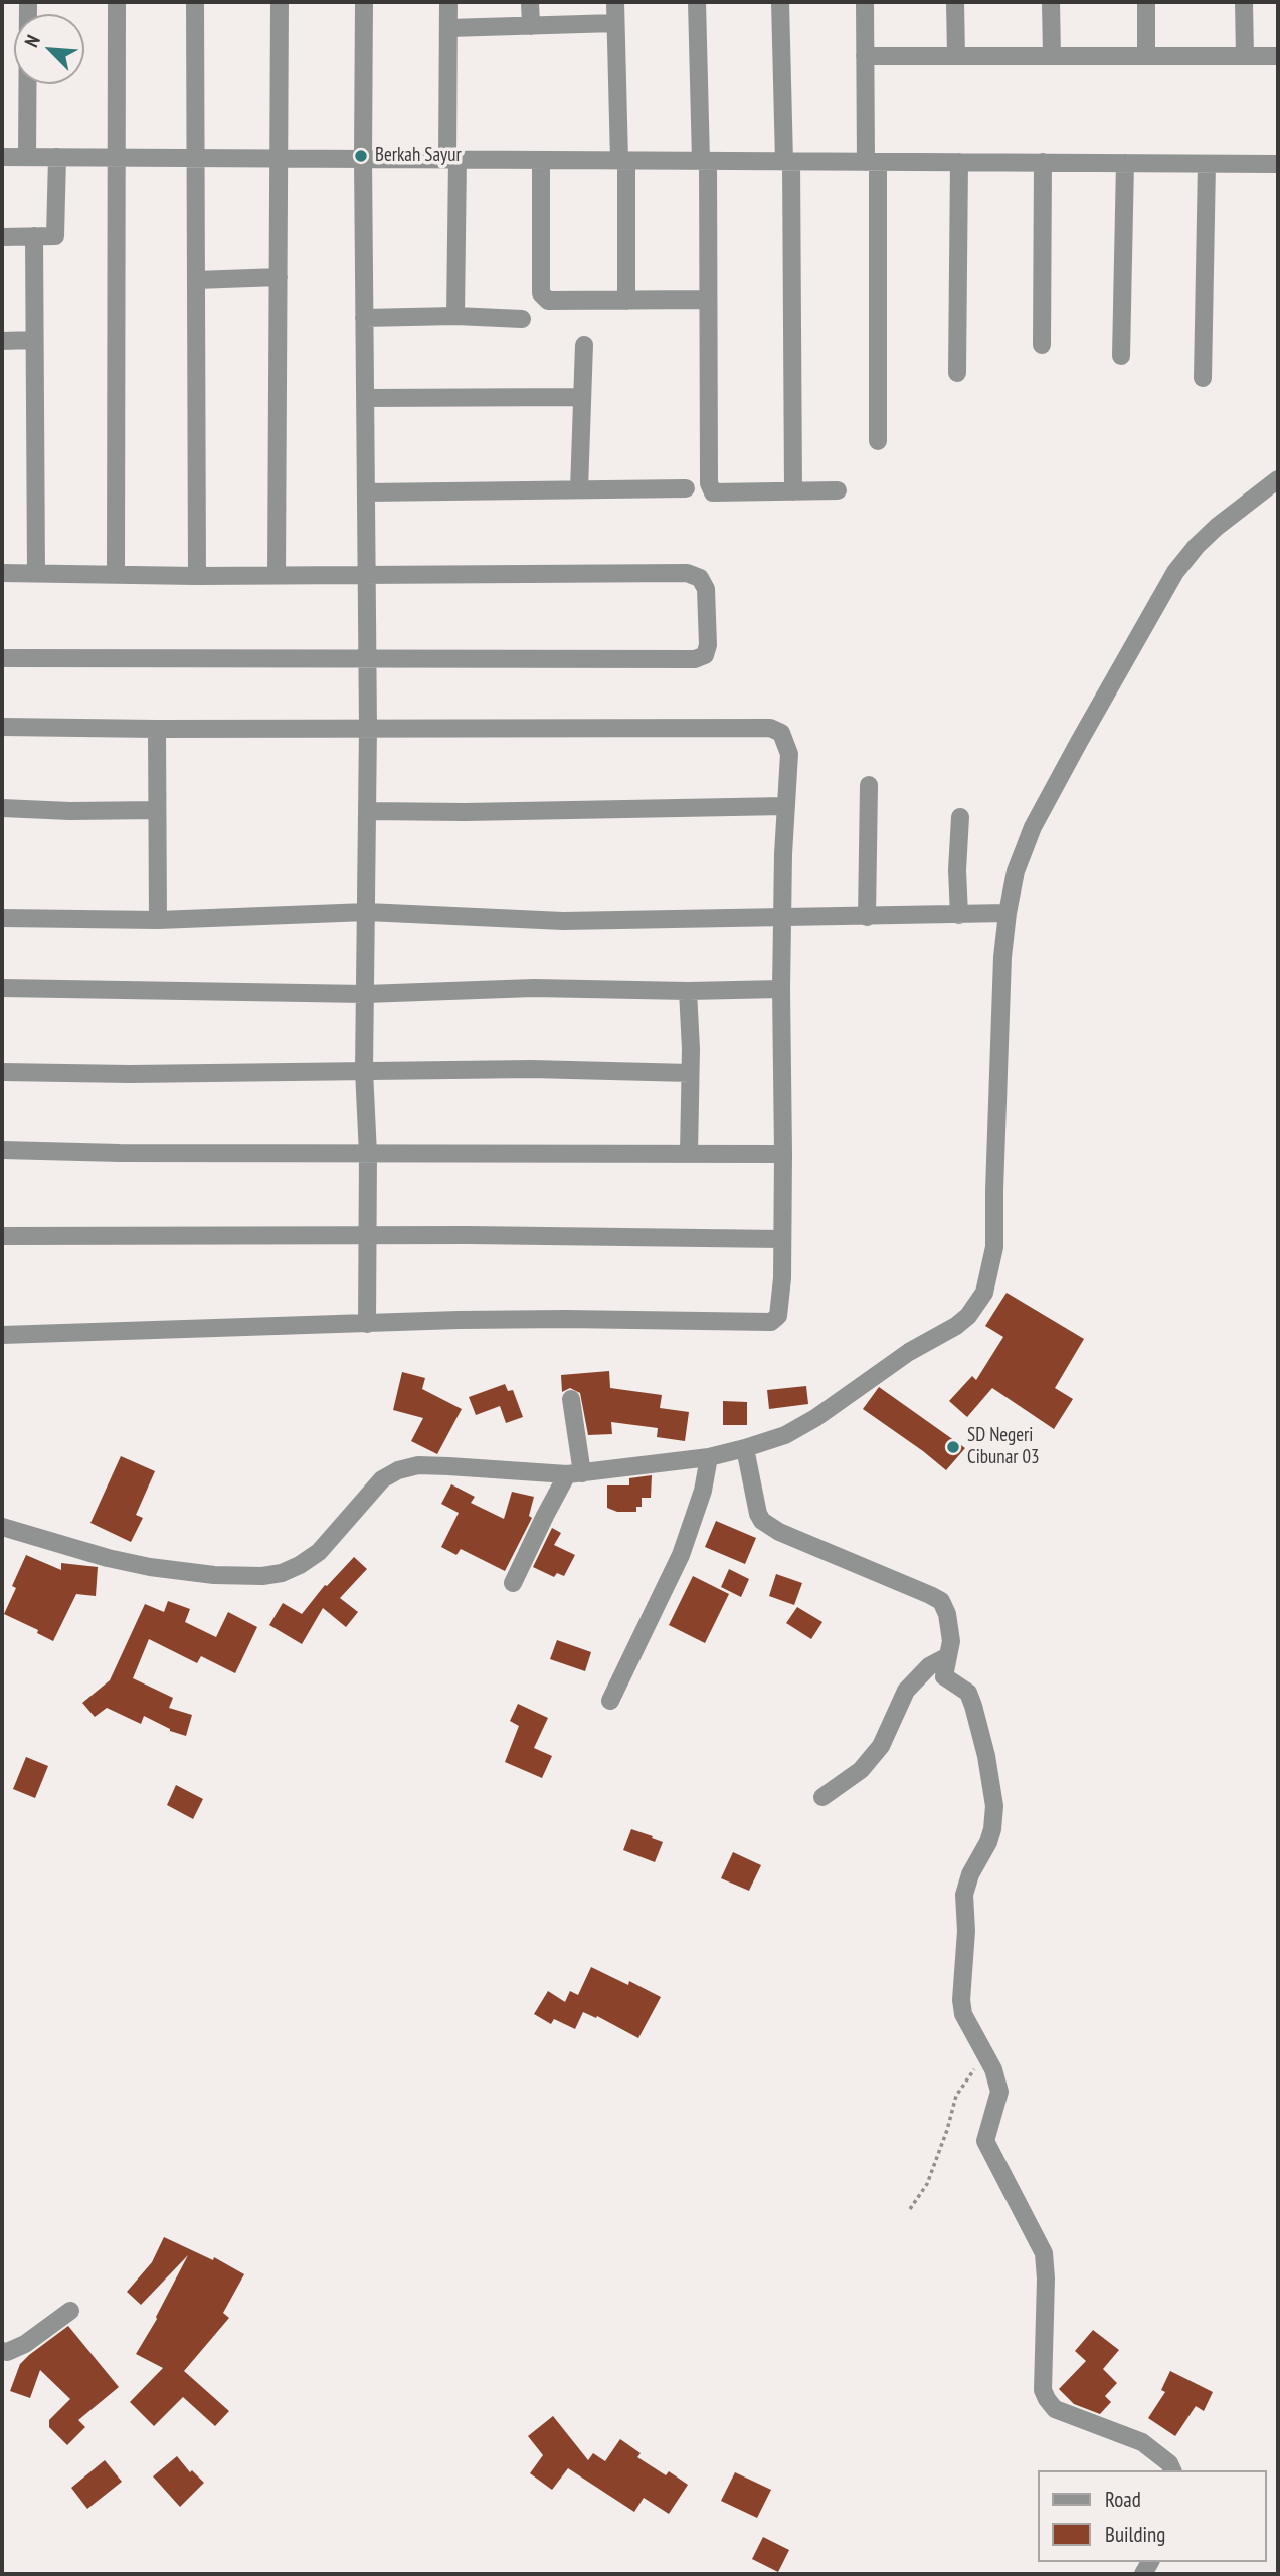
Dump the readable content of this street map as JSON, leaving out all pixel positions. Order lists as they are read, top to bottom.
{
  "places": ["Berkah Sayur", "SD Negeri Cibunar 03"],
  "legend": ["Road", "Building"],
  "north": "top left"
}
